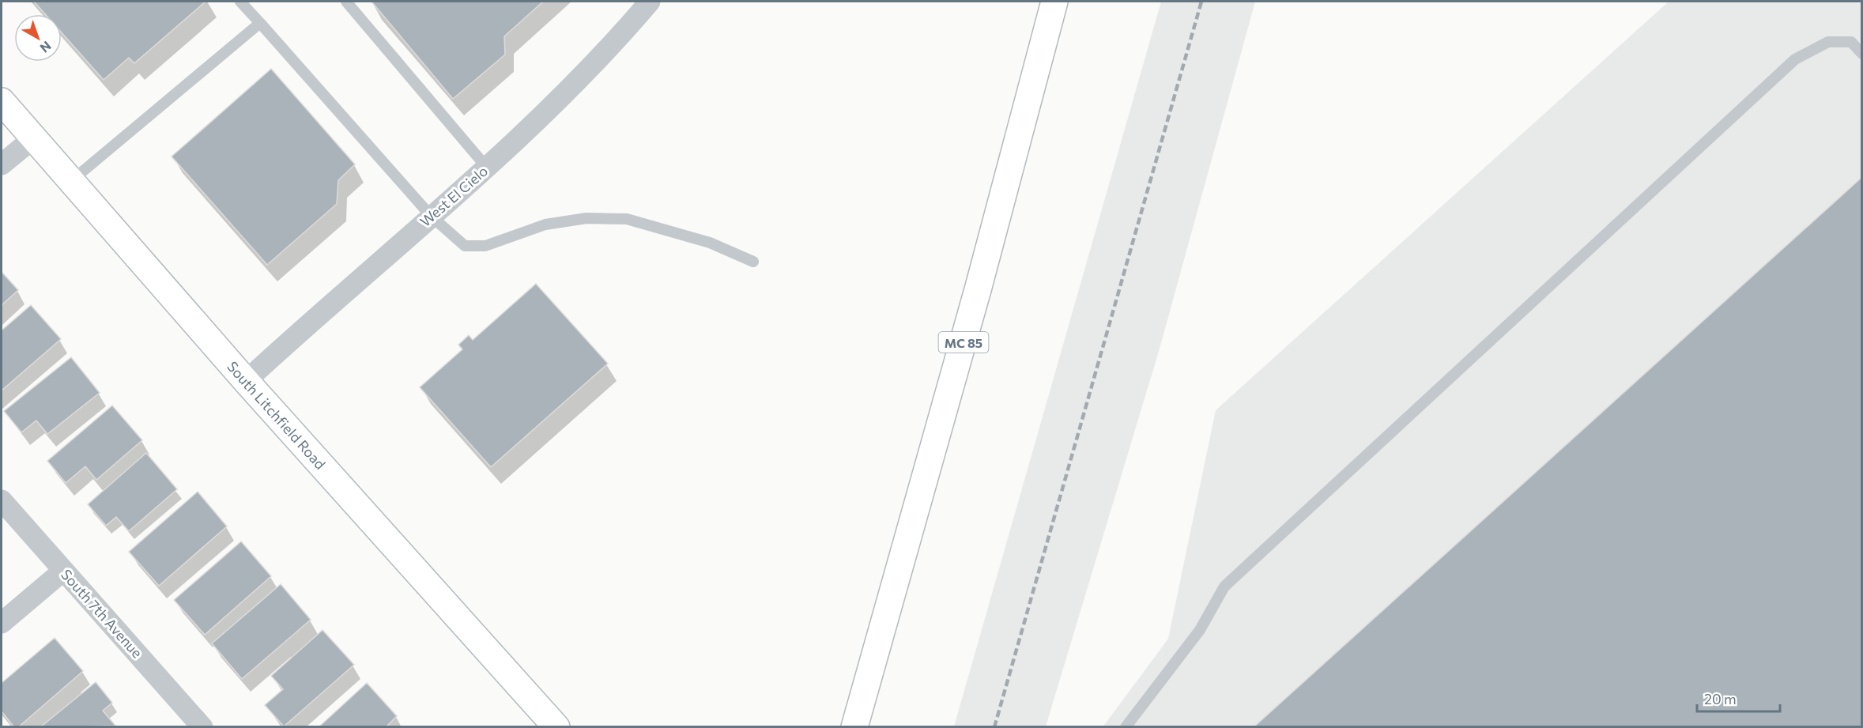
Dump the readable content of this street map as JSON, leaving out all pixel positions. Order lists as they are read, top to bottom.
{
  "streets": {
    "main road": ["MC 85", "South Litchfield Road"],
    "street": ["West El Cielo", "South 7th Avenue"]
  },
  "crossings": [
    ["West El Cielo", "South Litchfield Road"]
  ],
  "scale_bar": "20 m",
  "north": "bottom right"
}
